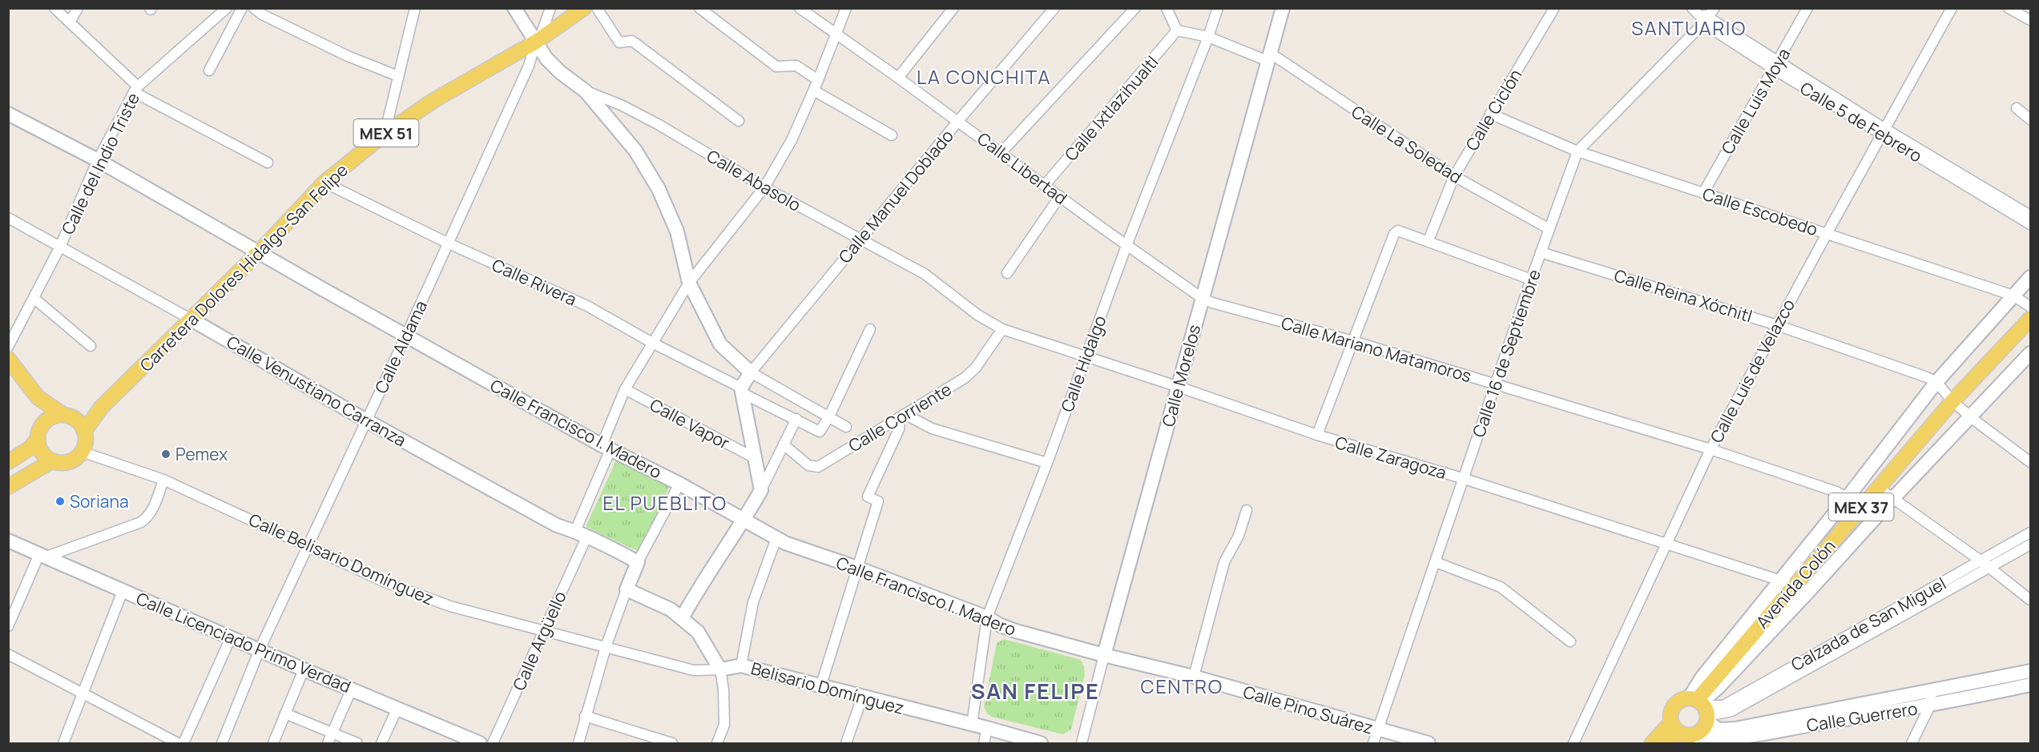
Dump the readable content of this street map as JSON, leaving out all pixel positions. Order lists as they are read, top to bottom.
{
  "streets": {
    "main road": [
      "MEX 51",
      "Carretera Dolores Hidalgo-San Felipe",
      "MEX 37",
      "Avenida Colón"
    ],
    "street": [
      "Calle Luis Moya",
      "Calle Ixtlazihualtl",
      "Calle Ciclón",
      "Calle 5 de Febrero",
      "Calle La Soledad",
      "Calle del Indio Triste",
      "Calle Libertad",
      "Calle Abasolo",
      "Calle Manuel Doblado",
      "Calle Escobedo",
      "Calle Rivera",
      "Calle Reina Xóchitl",
      "Calle Aldama",
      "Calle Mariano Matamoros",
      "Calle 16 de Septiembre",
      "Calle Hidalgo",
      "Calle Luis de Velazco",
      "Calle Morelos",
      "Calle Venustiano Carranza",
      "Calle Corriente",
      "Calle Vapor",
      "Calle Francisco I. Madero",
      "Calle Zaragoza",
      "Calle Belisario Domínguez",
      "Calzada de San Miguel",
      "Calle Argüello",
      "Calle Licenciado Primo Verdad",
      "Belisario Domínguez",
      "Calle Pino Suárez",
      "Calle Guerrero"
    ]
  },
  "crossings": [
    ["Calle Luis Moya", "Calle 5 de Febrero"],
    ["Calle Luis Moya", "Calle Escobedo"],
    ["Calle Ixtlazihualtl", "Calle La Soledad"],
    ["Calle Ixtlazihualtl", "Calle Libertad"],
    ["Calle Ciclón", "Calle La Soledad"],
    ["Calle Ciclón", "Calle Escobedo"],
    ["Calle 5 de Febrero", "Calle 16 de Septiembre"],
    ["Calle 5 de Febrero", "Calle Luis de Velazco"],
    ["MEX 51", "Carretera Dolores Hidalgo-San Felipe"],
    ["MEX 51", "Calle Belisario Domínguez"],
    ["Calle La Soledad", "Calle 16 de Septiembre"],
    ["Calle La Soledad", "Calle Hidalgo"],
    ["Calle La Soledad", "Calle Morelos"],
    ["Calle del Indio Triste", "Calle Venustiano Carranza"],
    ["Calle del Indio Triste", "Calle Francisco I. Madero"],
    ["Calle Libertad", "Calle Manuel Doblado"],
    ["Calle Libertad", "Calle Mariano Matamoros"],
    ["Calle Libertad", "Calle Hidalgo"],
    ["Calle Libertad", "Calle Argüello"],
    ["Calle Abasolo", "Calle Manuel Doblado"],
    ["Calle Abasolo", "Carretera Dolores Hidalgo-San Felipe"],
    ["Calle Abasolo", "Calle Aldama"],
    ["Calle Abasolo", "Calle Zaragoza"],
    ["Calle Abasolo", "Calle Argüello"],
    ["Calle Manuel Doblado", "Calle Rivera"],
    ["Calle Escobedo", "Calle 16 de Septiembre"],
    ["Calle Escobedo", "Calle Luis de Velazco"],
    ["Carretera Dolores Hidalgo-San Felipe", "Calle Rivera"],
    ["Carretera Dolores Hidalgo-San Felipe", "Calle Aldama"],
    ["Carretera Dolores Hidalgo-San Felipe", "Calle Venustiano Carranza"],
    ["Carretera Dolores Hidalgo-San Felipe", "Calle Francisco I. Madero"],
    ["Carretera Dolores Hidalgo-San Felipe", "Calle Belisario Domínguez"],
    ["Calle Rivera", "Calle Aldama"],
    ["Calle Rivera", "Calle Corriente"],
    ["Calle Rivera", "Calle Argüello"],
    ["Calle Reina Xóchitl", "Calle 16 de Septiembre"],
    ["Calle Reina Xóchitl", "Calle Luis de Velazco"],
    ["Calle Reina Xóchitl", "Avenida Colón"],
    ["Calle Aldama", "Calle Venustiano Carranza"],
    ["Calle Aldama", "Calle Francisco I. Madero"],
    ["Calle Aldama", "Calle Belisario Domínguez"],
    ["Calle Aldama", "Calle Licenciado Primo Verdad"],
    ["Calle Mariano Matamoros", "Calle 16 de Septiembre"],
    ["Calle Mariano Matamoros", "Calle Hidalgo"],
    ["Calle Mariano Matamoros", "Calle Luis de Velazco"],
    ["Calle Mariano Matamoros", "Calle Morelos"],
    ["Calle Mariano Matamoros", "Avenida Colón"],
    ["Calle 16 de Septiembre", "Calle Zaragoza"],
    ["Calle 16 de Septiembre", "Calle Pino Suárez"],
    ["Calle Hidalgo", "Calle Francisco I. Madero"],
    ["Calle Hidalgo", "Calle Zaragoza"],
    ["Calle Hidalgo", "Belisario Domínguez"],
    ["Calle Luis de Velazco", "Calle Zaragoza"],
    ["Calle Morelos", "Calle Francisco I. Madero"],
    ["Calle Morelos", "Calle Zaragoza"],
    ["Calle Morelos", "Calle Pino Suárez"],
    ["Calle Venustiano Carranza", "Calle Argüello"],
    ["Calle Corriente", "Calle Zaragoza"],
    ["Calle Vapor", "Calle Argüello"],
    ["Calle Francisco I. Madero", "Calle Argüello"],
    ["Calle Francisco I. Madero", "Belisario Domínguez"],
    ["Calle Francisco I. Madero", "Calle Pino Suárez"],
    ["Calle Zaragoza", "Avenida Colón"],
    ["MEX 37", "Avenida Colón"],
    ["MEX 37", "Calzada de San Miguel"],
    ["MEX 37", "Calle Guerrero"],
    ["Calle Belisario Domínguez", "Calle Argüello"],
    ["Avenida Colón", "Calzada de San Miguel"],
    ["Avenida Colón", "Calle Guerrero"],
    ["Calzada de San Miguel", "Calle Guerrero"]
  ],
  "districts": [
    "SANTUARIO",
    "LA CONCHITA",
    "EL PUEBLITO",
    "CENTRO",
    "SAN FELIPE"
  ],
  "places": ["Pemex", "Soriana"]
}
